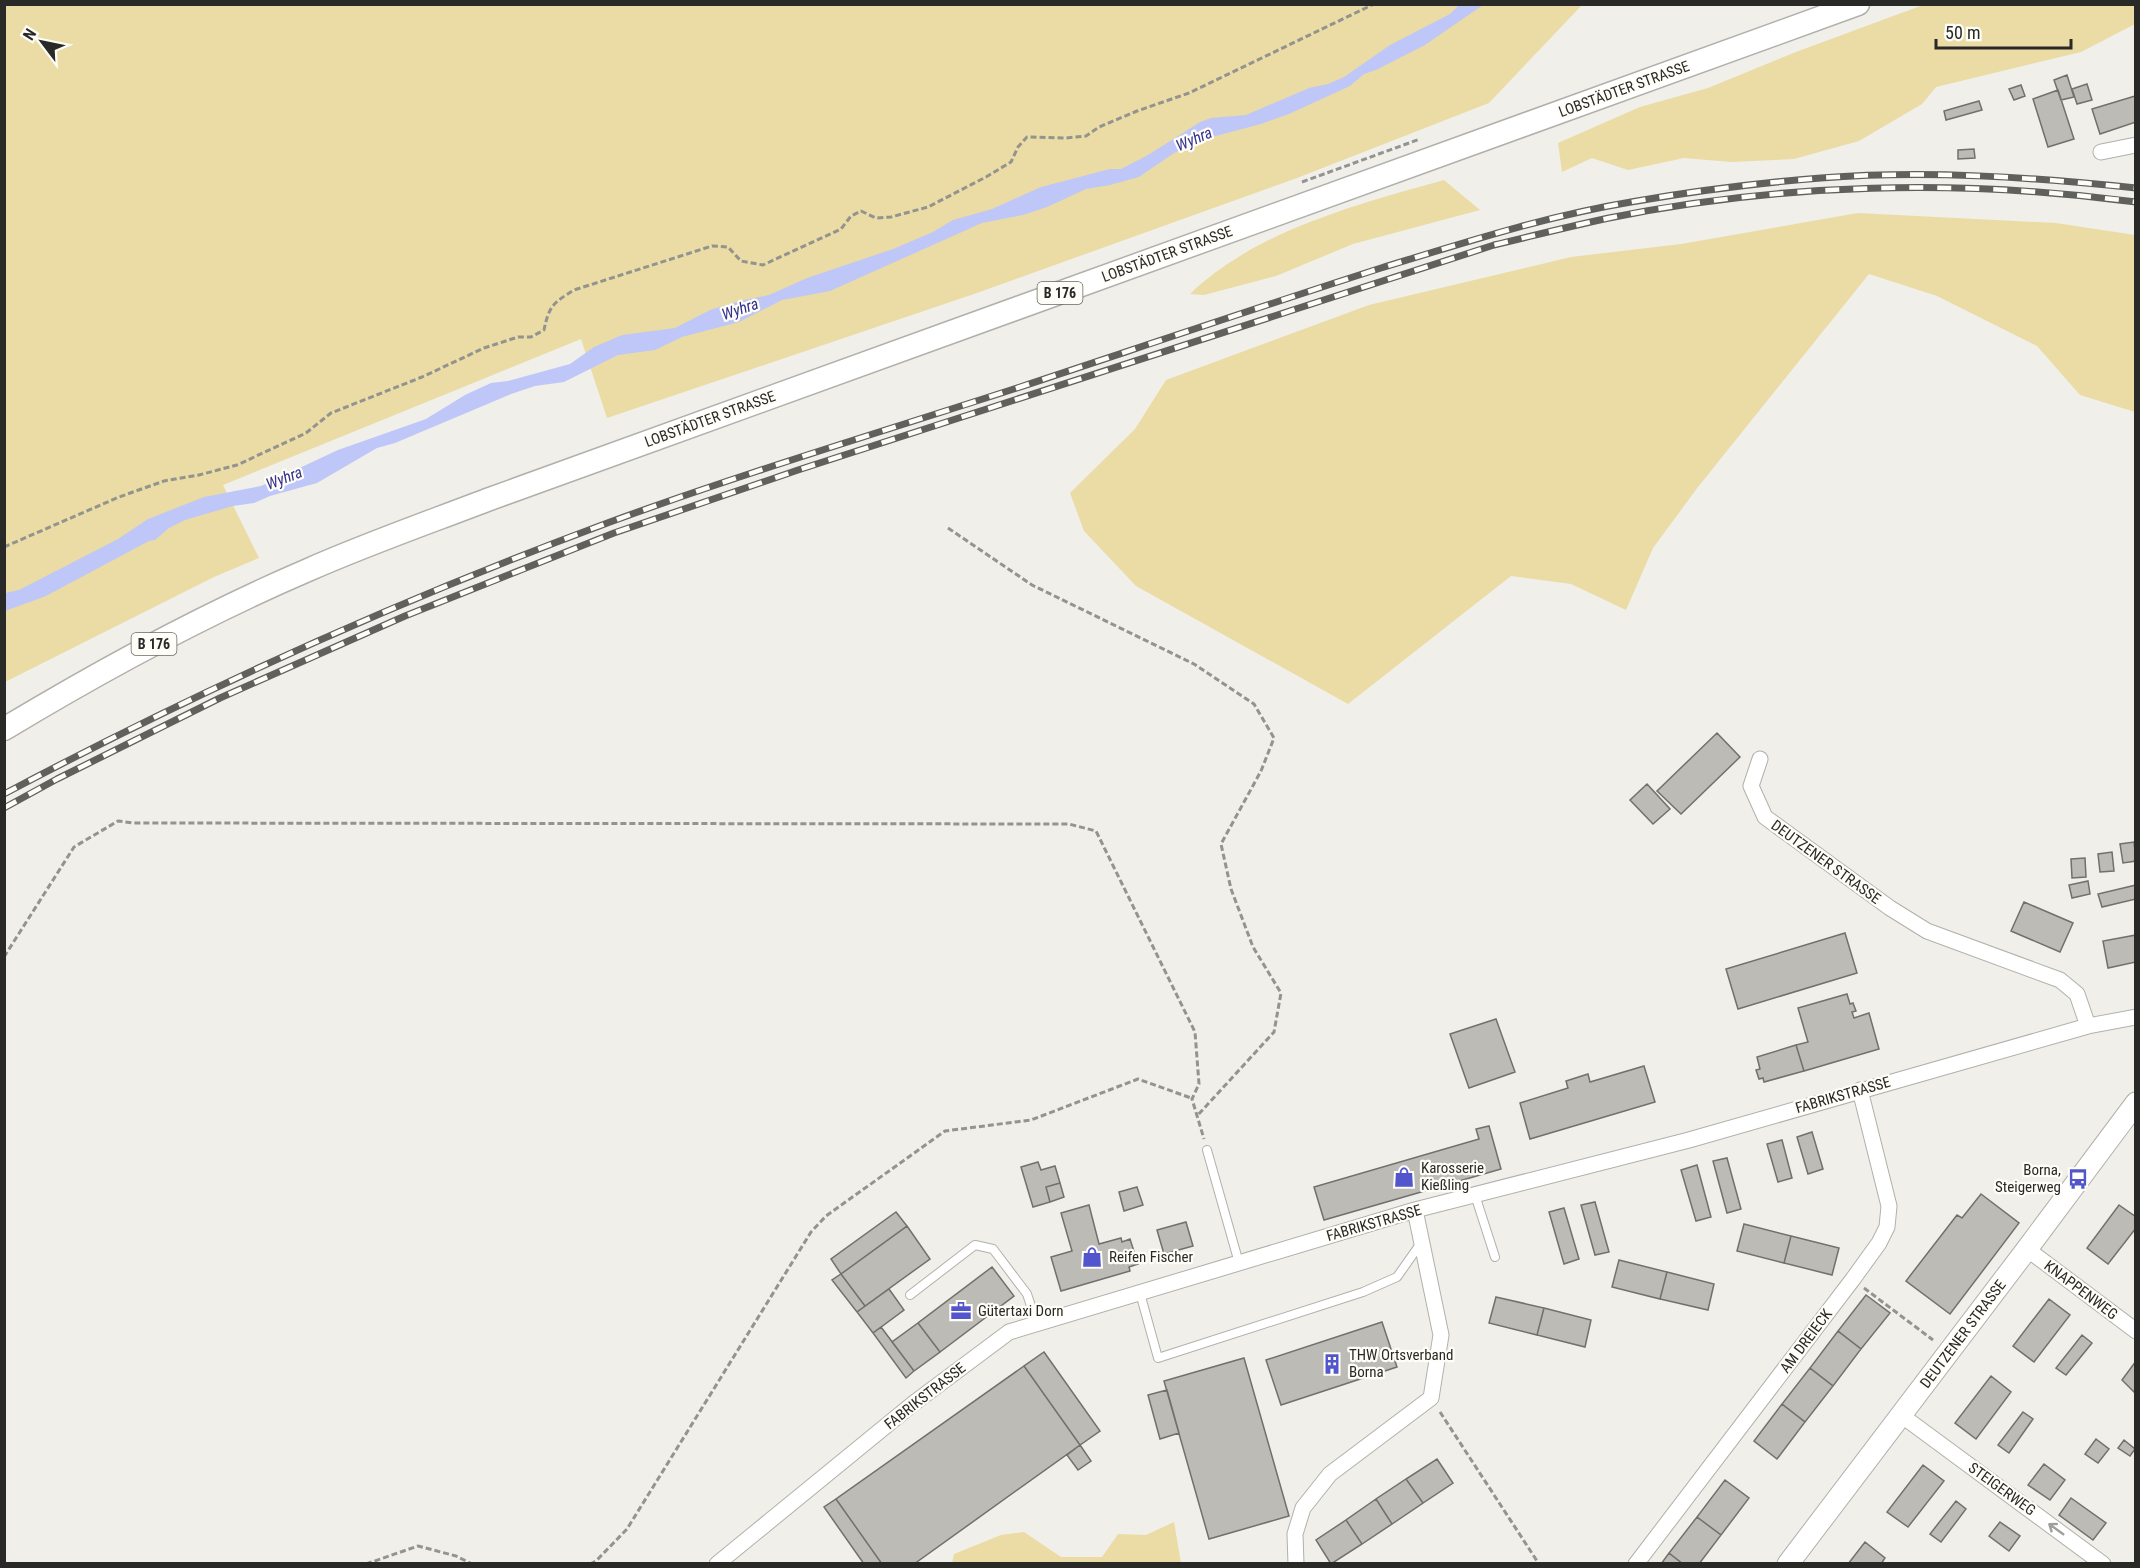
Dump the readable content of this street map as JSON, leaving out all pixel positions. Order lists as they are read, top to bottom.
{
  "streets": {
    "main road": ["LOBSTÄDTER STRASSE", "B 176", "DEUTZENER STRASSE"],
    "street": [
      "FABRIKSTRASSE",
      "KNAPPENWEG",
      "AM DREIECK",
      "STEIGERWEG"
    ]
  },
  "crossings": [
    ["DEUTZENER STRASSE", "FABRIKSTRASSE"],
    ["DEUTZENER STRASSE", "KNAPPENWEG"],
    ["DEUTZENER STRASSE", "STEIGERWEG"],
    ["FABRIKSTRASSE", "AM DREIECK"]
  ],
  "one_way": ["STEIGERWEG"],
  "water": ["Wyhra"],
  "places": {
    "shop": ["Karosserie Kießling", "Reifen Fischer"],
    "bus stop": ["Borna, Steigerweg"],
    "office": ["Gütertaxi Dorn"],
    "building": ["THW Ortsverband Borna"]
  },
  "scale_bar": "50 m",
  "north": "top left"
}
